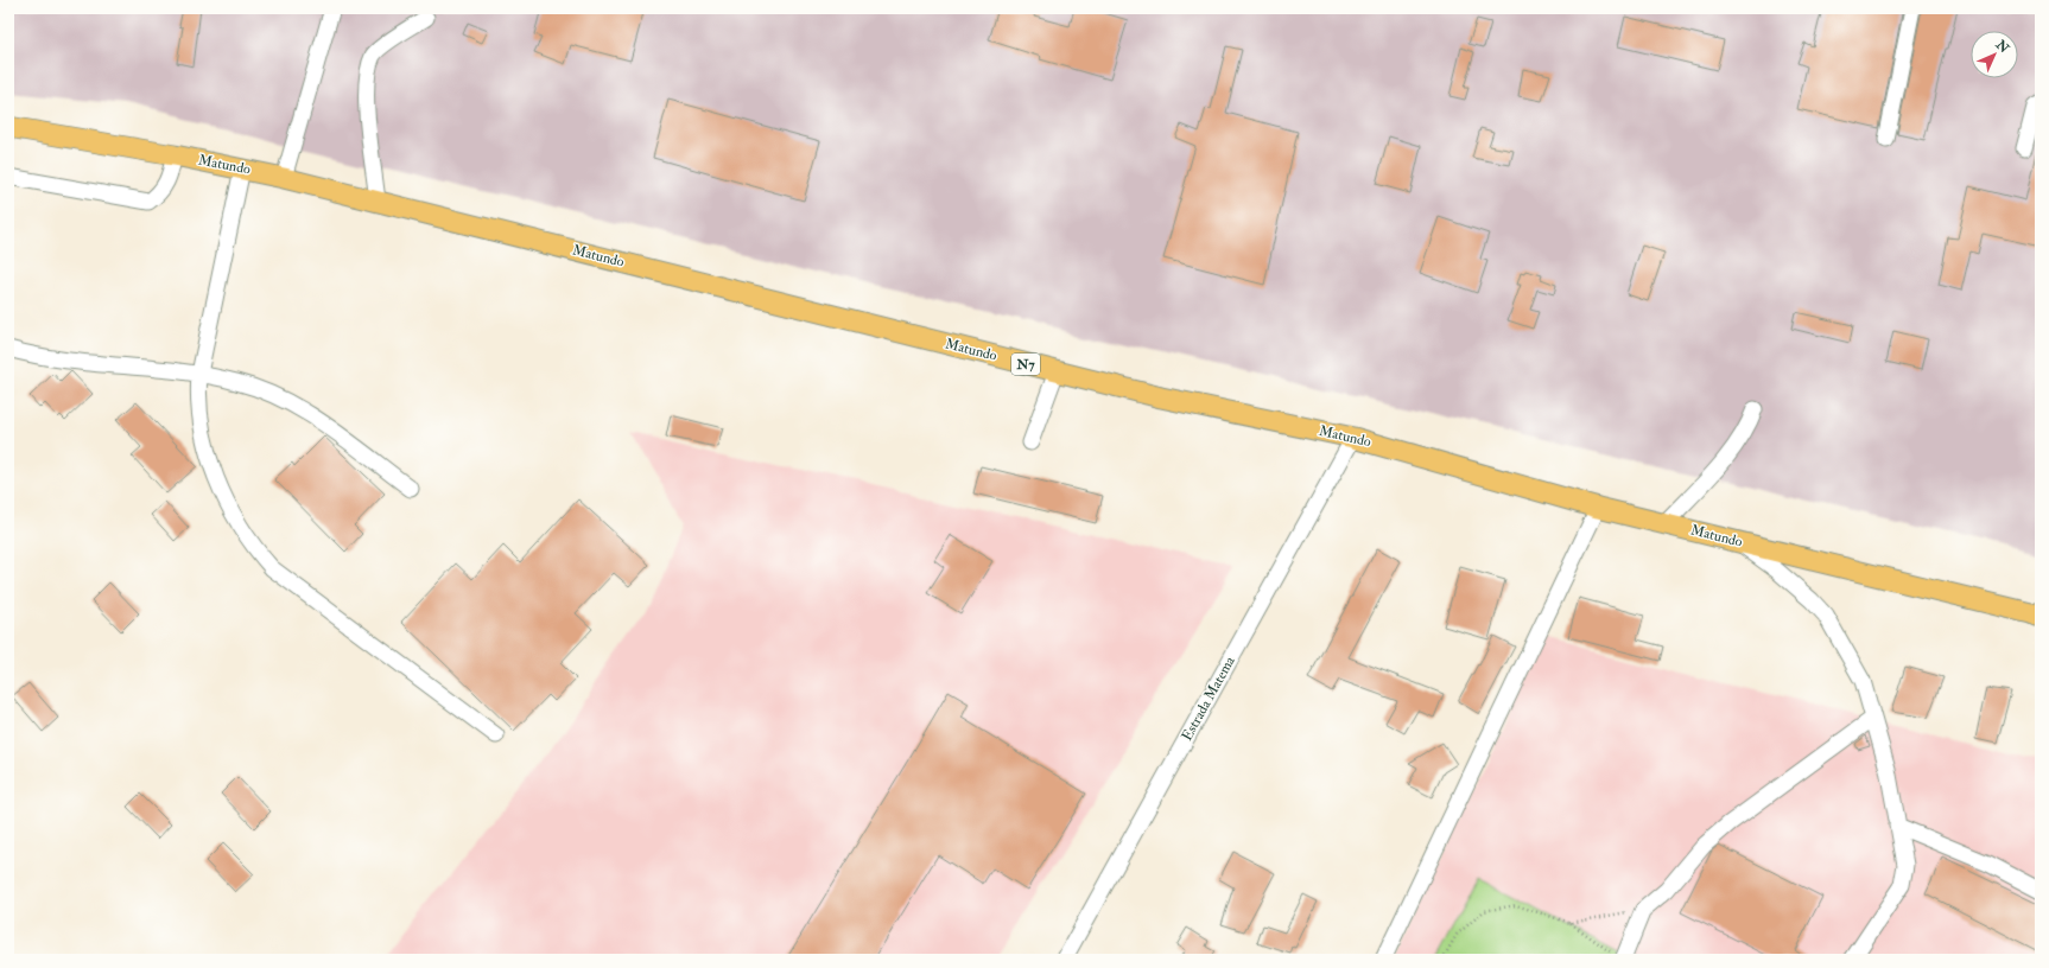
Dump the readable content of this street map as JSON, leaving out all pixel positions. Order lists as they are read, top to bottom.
{
  "streets": {
    "main road": ["Matundo", "N7"],
    "street": ["Estrada Matema"]
  },
  "crossings": [
    ["Matundo", "Estrada Matema"]
  ],
  "north": "top right"
}
